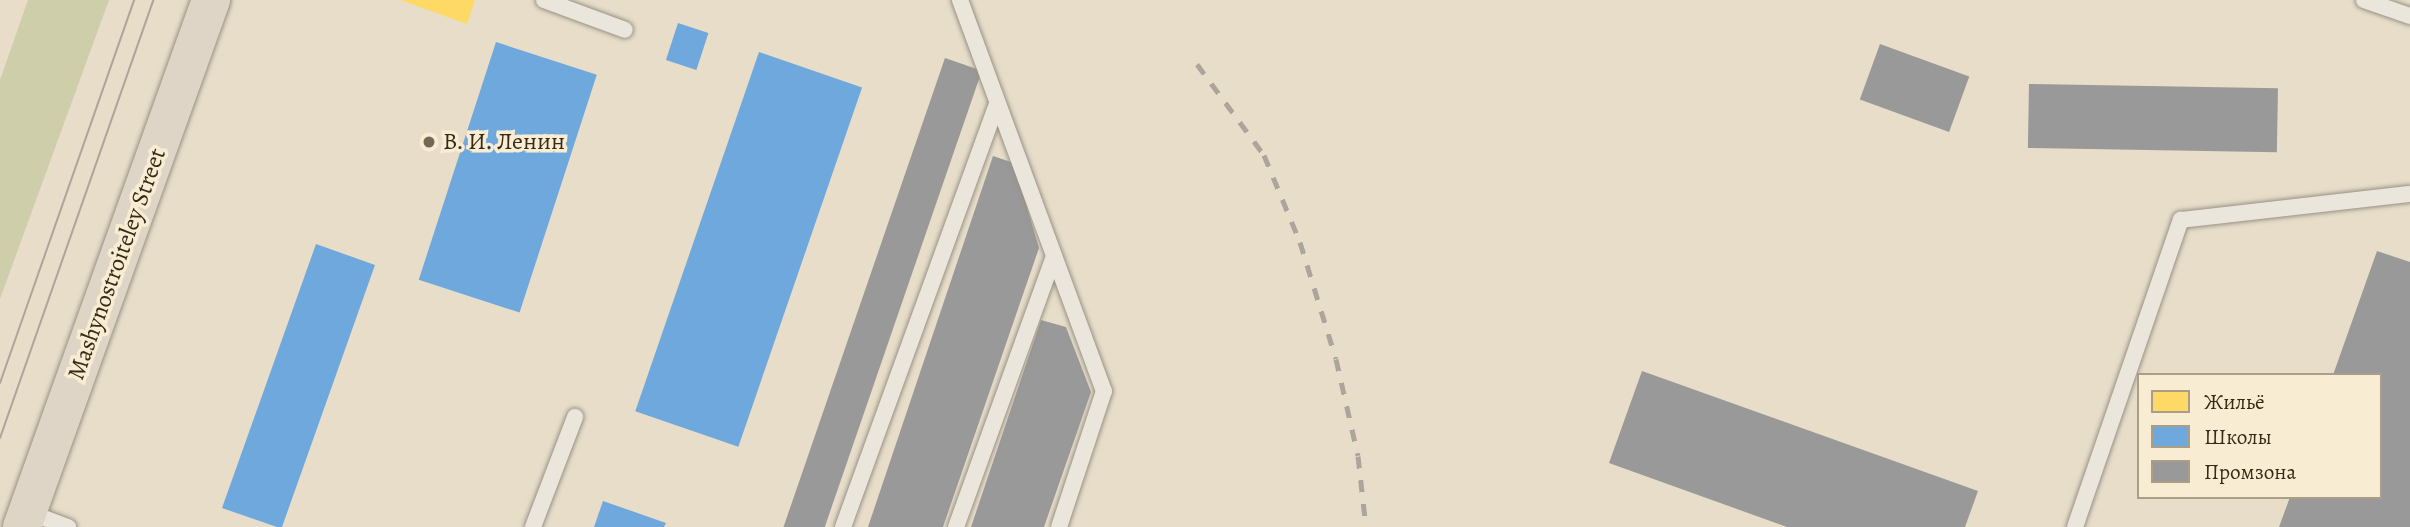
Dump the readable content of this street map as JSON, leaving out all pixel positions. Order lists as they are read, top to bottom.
{
  "streets": {
    "main road": ["Mashynostroiteley Street"]
  },
  "places": ["В. И. Ленин"],
  "legend": ["Жильё", "Школы", "Промзона"]
}
